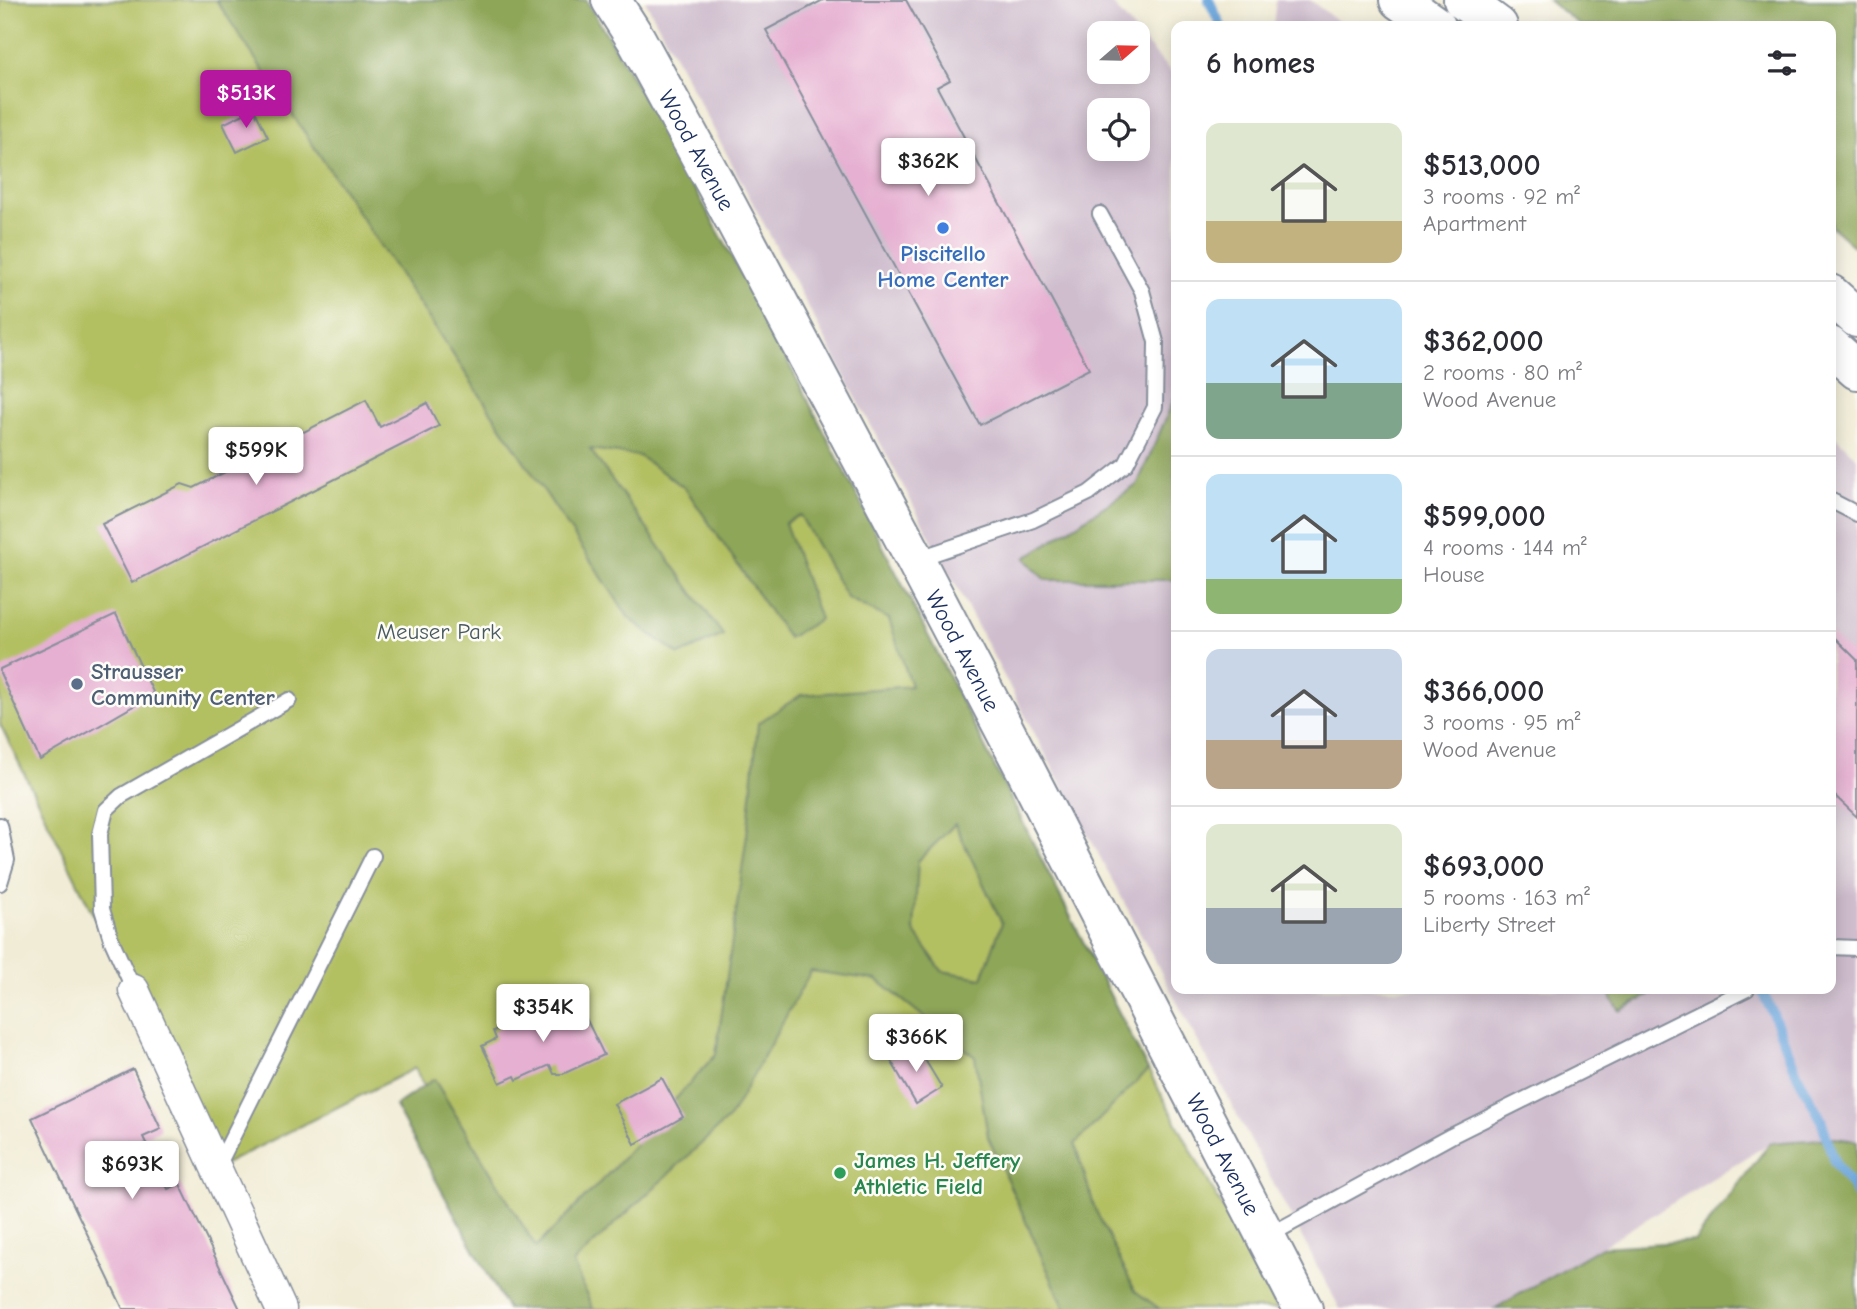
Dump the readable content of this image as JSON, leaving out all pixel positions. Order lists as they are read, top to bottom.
{
  "streets": {
    "main road": ["Wood Avenue"]
  },
  "parks": ["Meuser Park"],
  "places": ["Piscitello Home Center", "Strausser Community Center", "James H. Jeffery Athletic Field"],
  "north": "right",
  "page": {
    "heading": "6 homes",
    "price": [
      "$513K",
      "$362K",
      "$599K",
      "$354K",
      "$366K",
      "$693K"
    ],
    "list": [
      {
        "name": "$513,000",
        "note": "3 rooms · 92 m² · Apartment"
      },
      {
        "name": "$362,000",
        "note": "2 rooms · 80 m² · Wood Avenue"
      },
      {
        "name": "$599,000",
        "note": "4 rooms · 144 m² · House"
      },
      {
        "name": "$366,000",
        "note": "3 rooms · 95 m² · Wood Avenue"
      },
      {
        "name": "$693,000",
        "note": "5 rooms · 163 m² · Liberty Street"
      }
    ]
  }
}
